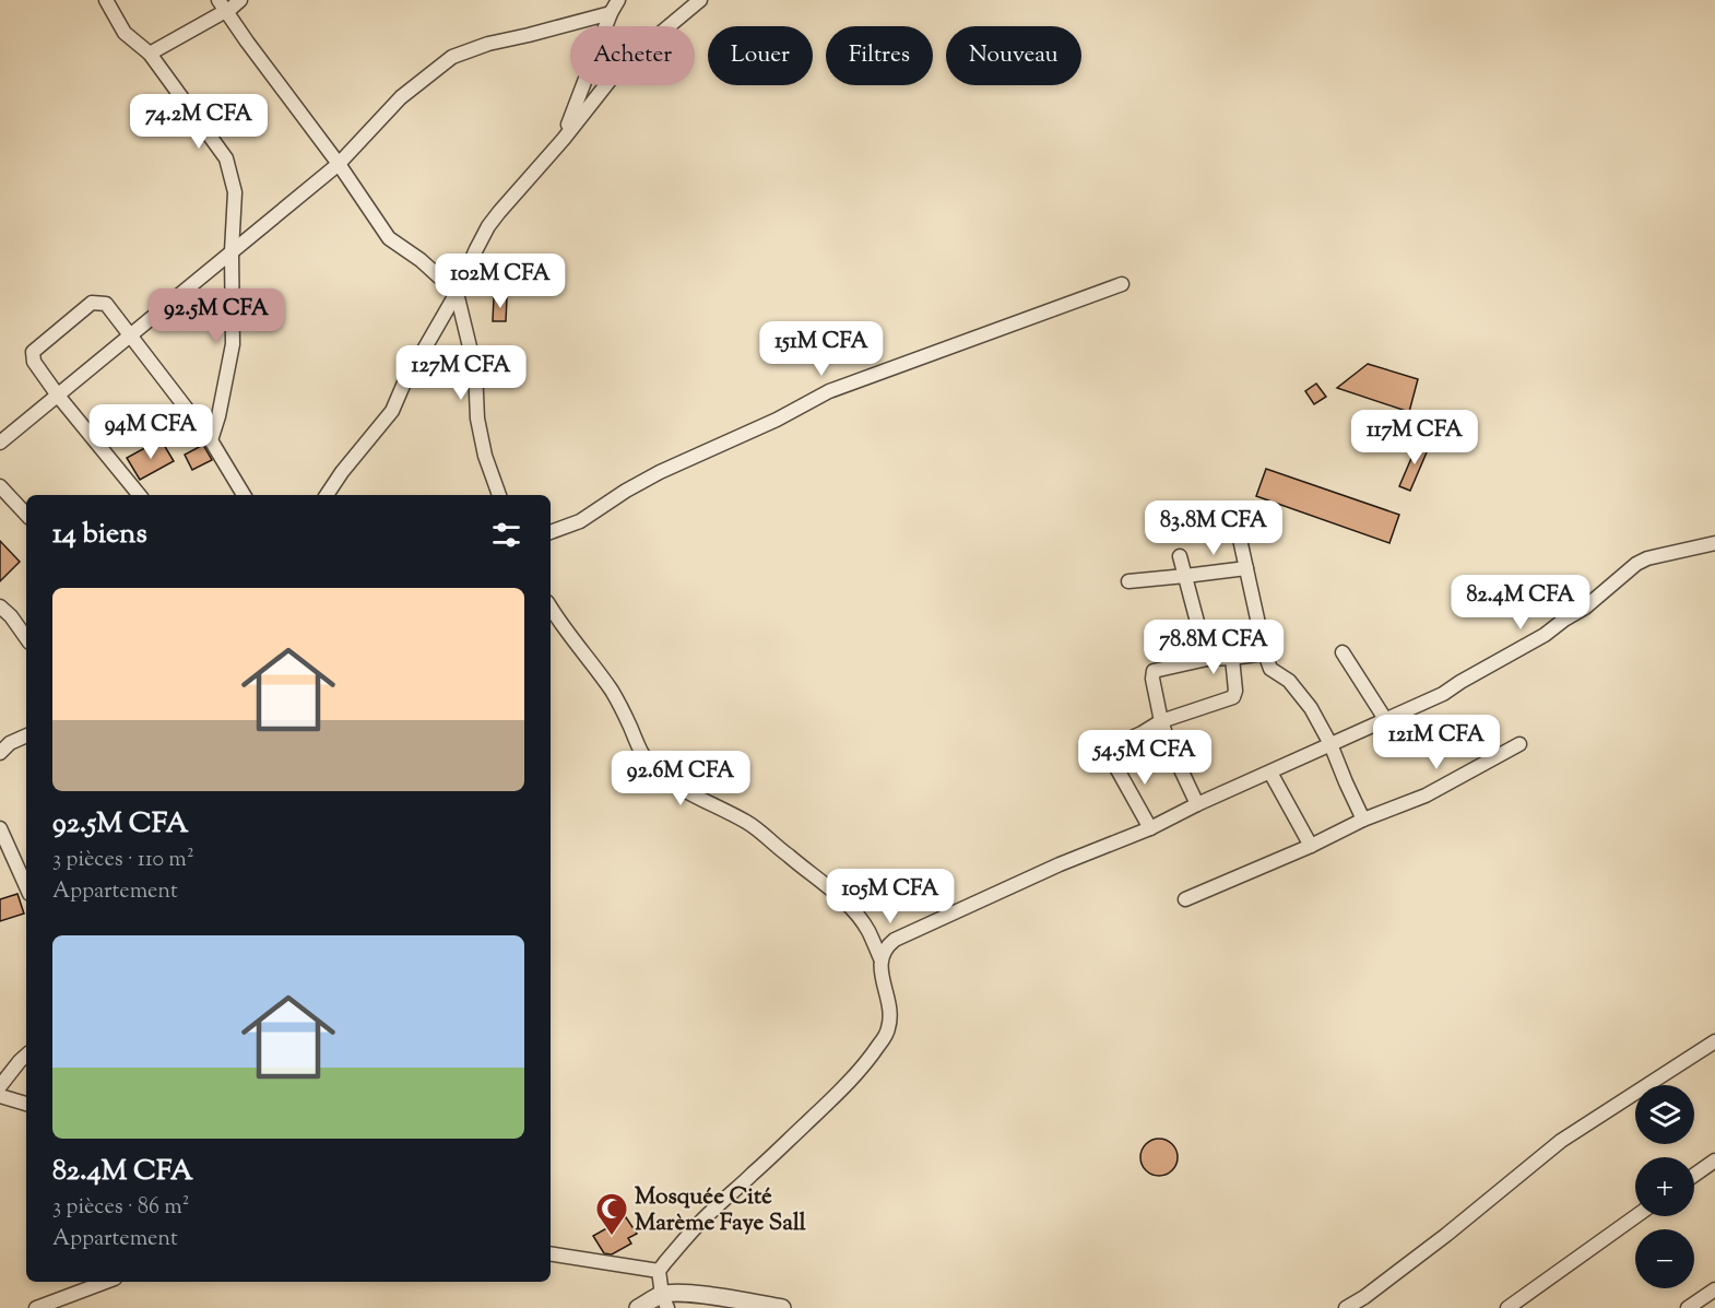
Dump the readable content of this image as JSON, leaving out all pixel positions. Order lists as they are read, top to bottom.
{
  "places": {
    "mosque": ["Mosquée Cité Marème Faye Sall"]
  },
  "page": {
    "chip": [
      "Acheter",
      "Louer",
      "Filtres",
      "Nouveau"
    ],
    "price": [
      "74.2M CFA",
      "102M CFA",
      "92.5M CFA",
      "151M CFA",
      "127M CFA",
      "94M CFA",
      "117M CFA",
      "83.8M CFA",
      "82.4M CFA",
      "78.8M CFA",
      "121M CFA",
      "54.5M CFA",
      "92.6M CFA",
      "105M CFA"
    ],
    "heading": "14 biens",
    "list": [
      {
        "name": "92.5M CFA",
        "note": "3 pièces · 110 m² · Appartement"
      },
      {
        "name": "82.4M CFA",
        "note": "3 pièces · 86 m² · Appartement"
      }
    ],
    "map_buttons": ["+", "−"]
  }
}
